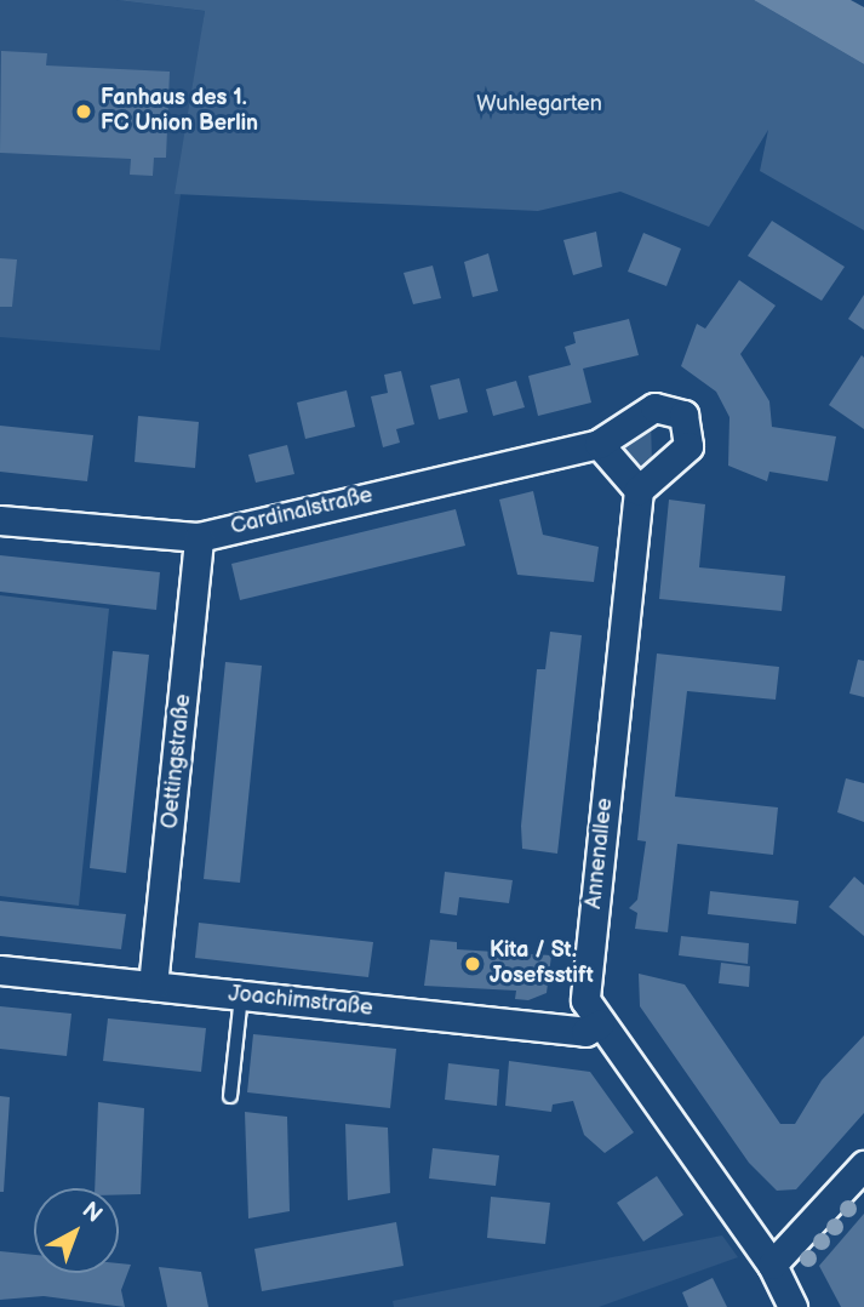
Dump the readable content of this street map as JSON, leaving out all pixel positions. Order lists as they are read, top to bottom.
{
  "streets": {
    "street": [
      "Cardinalstraße",
      "Oettingstraße",
      "Annenallee",
      "Joachimstraße"
    ]
  },
  "crossings": [
    ["Cardinalstraße", "Oettingstraße"],
    ["Oettingstraße", "Joachimstraße"],
    ["Annenallee", "Joachimstraße"]
  ],
  "parks": ["Wuhlegarten"],
  "places": ["Fanhaus des 1. FC Union Berlin", "Kita / St. Josefsstift"],
  "north": "top right"
}
